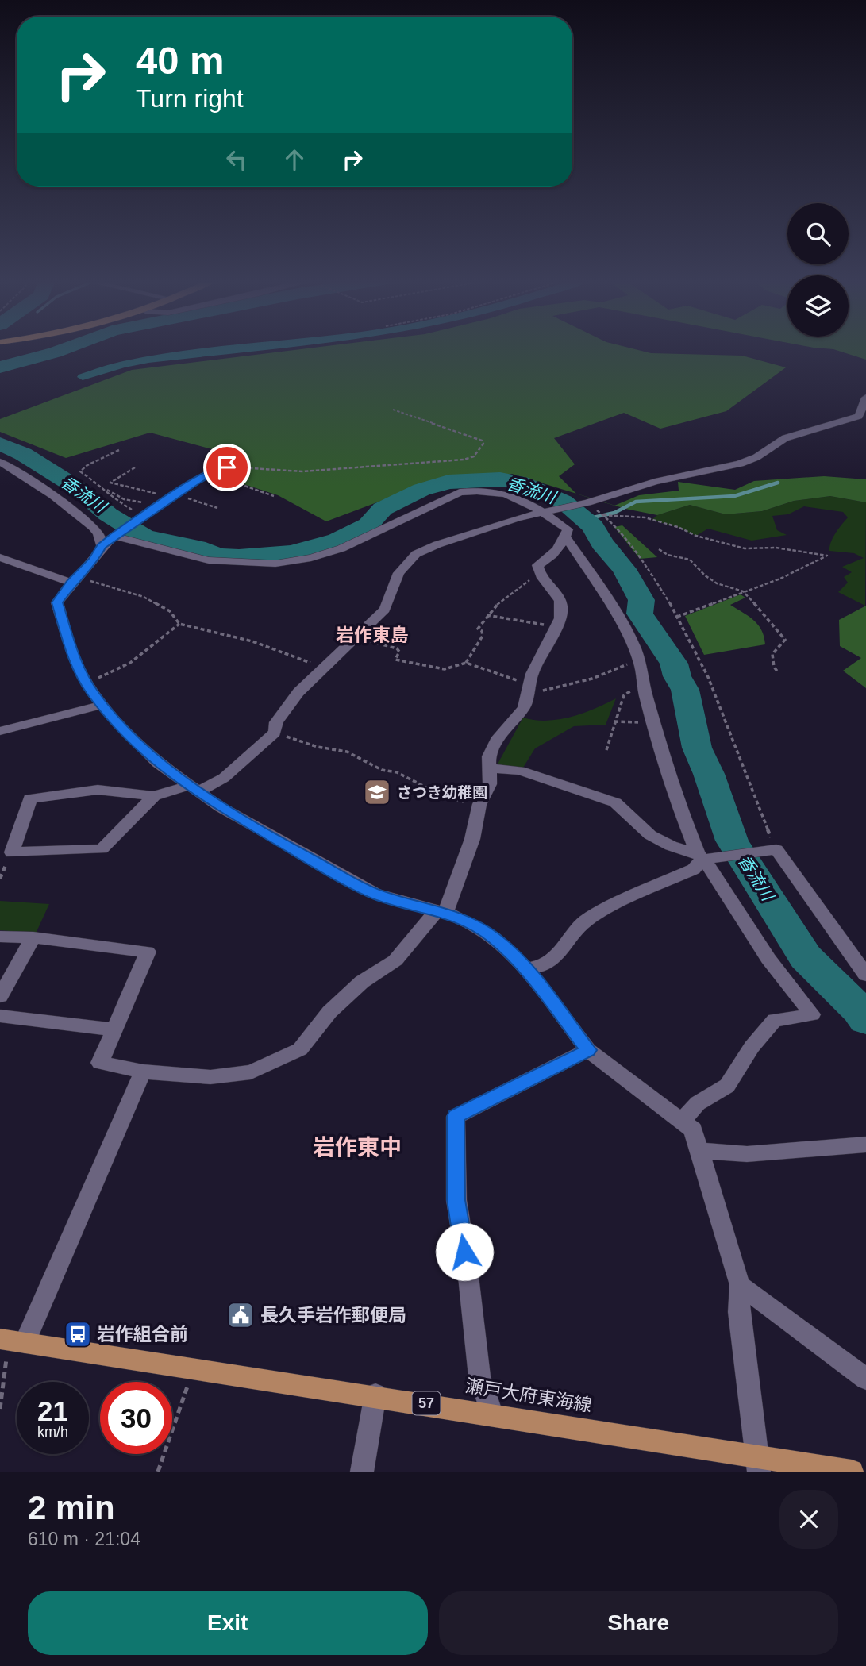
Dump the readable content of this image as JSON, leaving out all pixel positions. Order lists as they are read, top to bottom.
{
  "streets": {
    "main road": ["瀬戸大府東海線", "57"]
  },
  "districts": ["岩作東島", "岩作東中"],
  "water": ["香流川"],
  "places": {
    "school or university": ["さつき幼稚園"],
    "public building": ["長久手岩作郵便局"],
    "bus stop": ["岩作組合前"]
  },
  "page": {
    "turn": ["40 m", "Turn right"],
    "speed": "21 km/h",
    "limit": "30",
    "heading": ["2 min", "610 m · 21:04"],
    "buttons": ["Exit", "Share"]
  }
}
